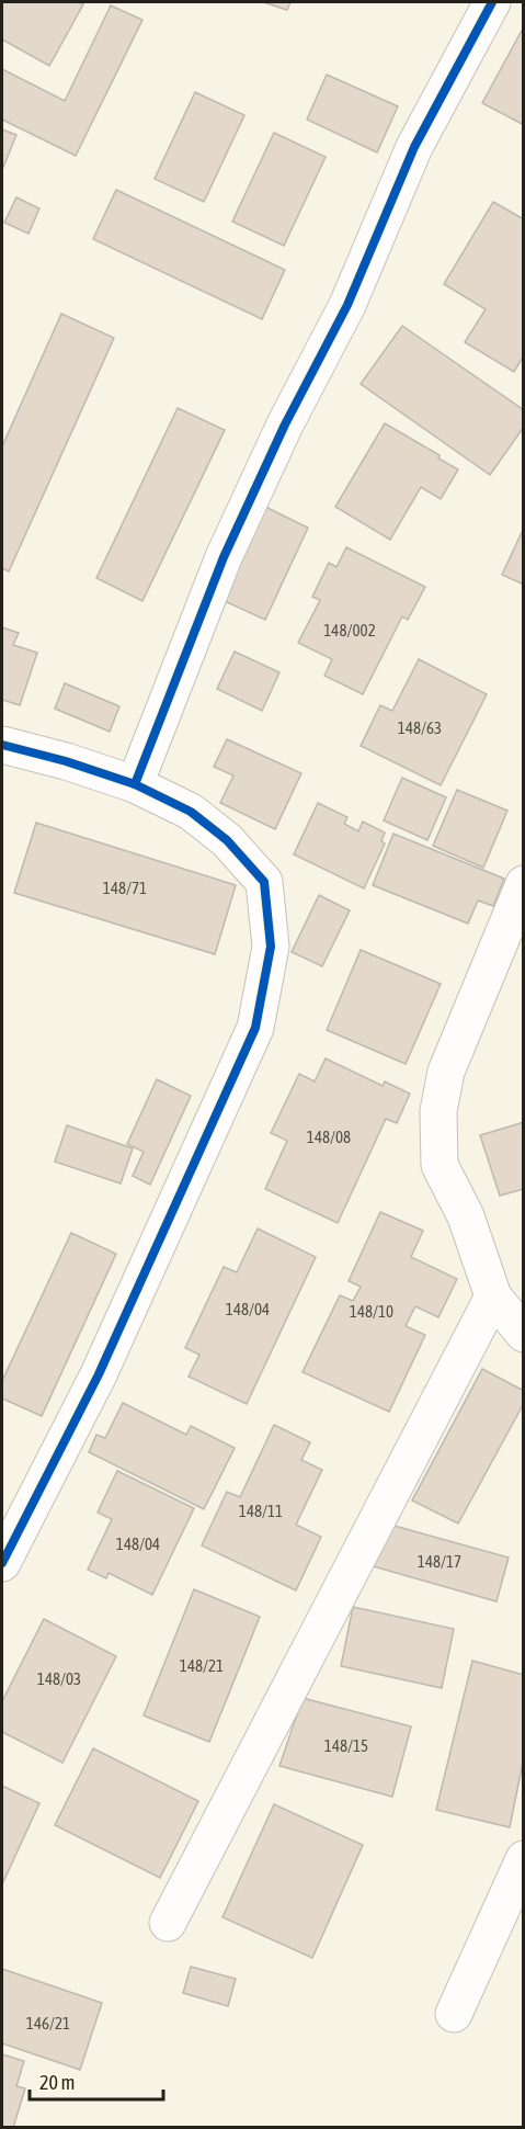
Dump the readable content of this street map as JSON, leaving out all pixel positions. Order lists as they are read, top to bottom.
{
  "house_numbers": [
    "148/002",
    "148/63",
    "148/71",
    "148/08",
    "148/04",
    "148/10",
    "148/11",
    "148/04",
    "148/17",
    "148/21",
    "148/03",
    "148/15",
    "146/21"
  ],
  "scale_bar": "20 m"
}
